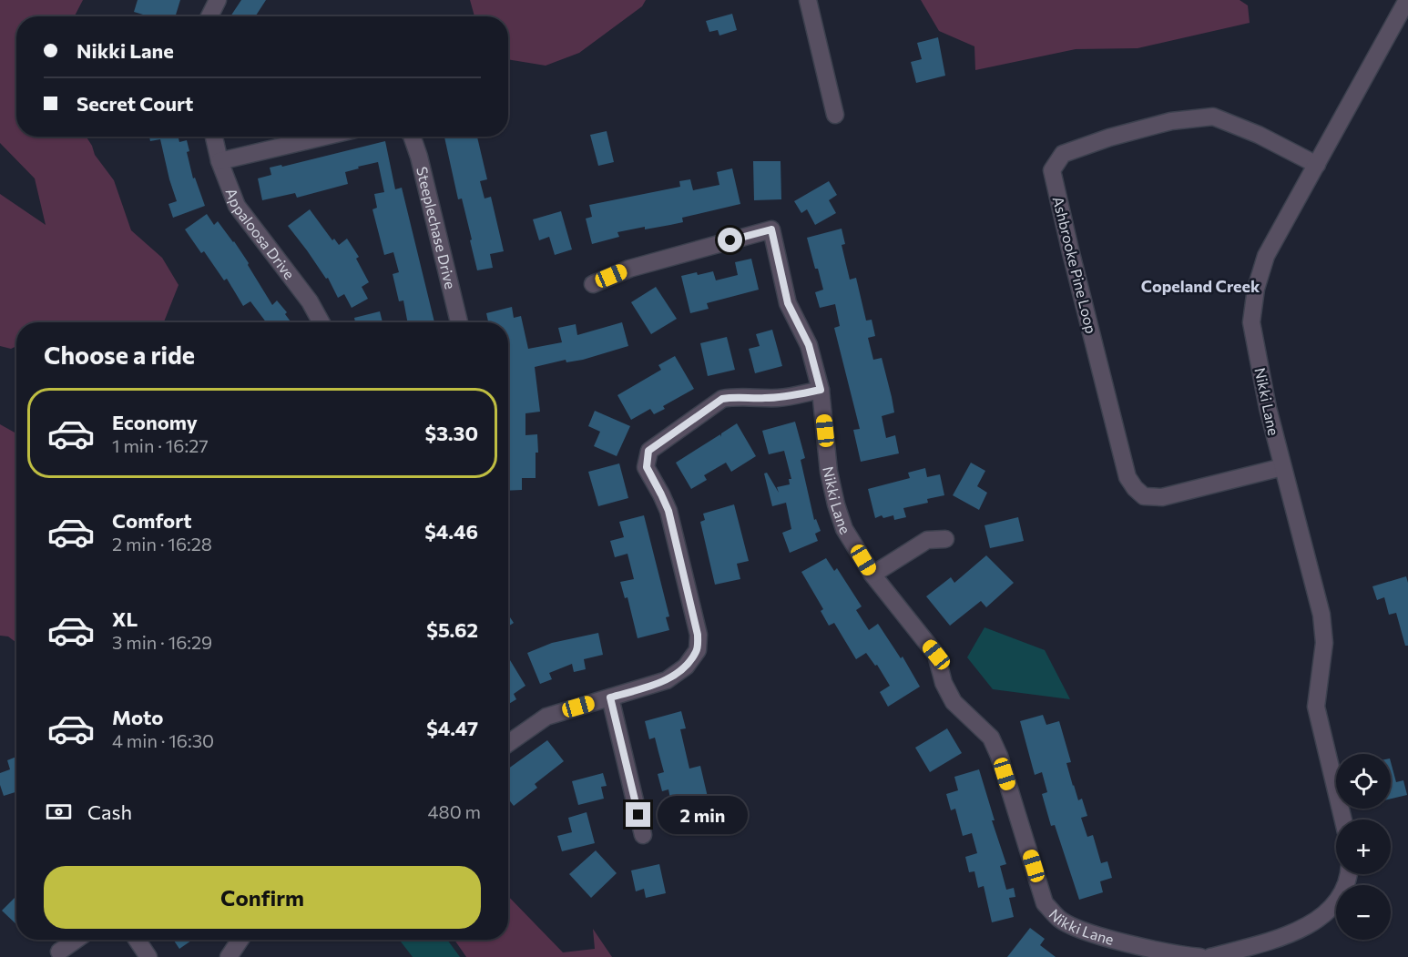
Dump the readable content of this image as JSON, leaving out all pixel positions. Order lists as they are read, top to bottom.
{
  "streets": {
    "street": [
      "Steeplechase Drive",
      "Appaloosa Drive",
      "Ashbrooke Pine Loop",
      "Nikki Lane"
    ]
  },
  "crossings": [
    ["Ashbrooke Pine Loop", "Nikki Lane"]
  ],
  "districts": ["Copeland Creek"],
  "page": {
    "banner": ["Nikki Lane", "Secret Court"],
    "heading": "Choose a ride",
    "list": [
      {
        "name": "Economy",
        "note": "1 min · 16:27",
        "value": "$3.30"
      },
      {
        "name": "Comfort",
        "note": "2 min · 16:28",
        "value": "$4.46"
      },
      {
        "name": "XL",
        "note": "3 min · 16:29",
        "value": "$5.62"
      },
      {
        "name": "Moto",
        "note": "4 min · 16:30",
        "value": "$4.47"
      }
    ],
    "map_buttons": ["+", "−"],
    "pay": ["Cash", "480 m"],
    "bubble": "2 min",
    "buttons": "Confirm"
  }
}
